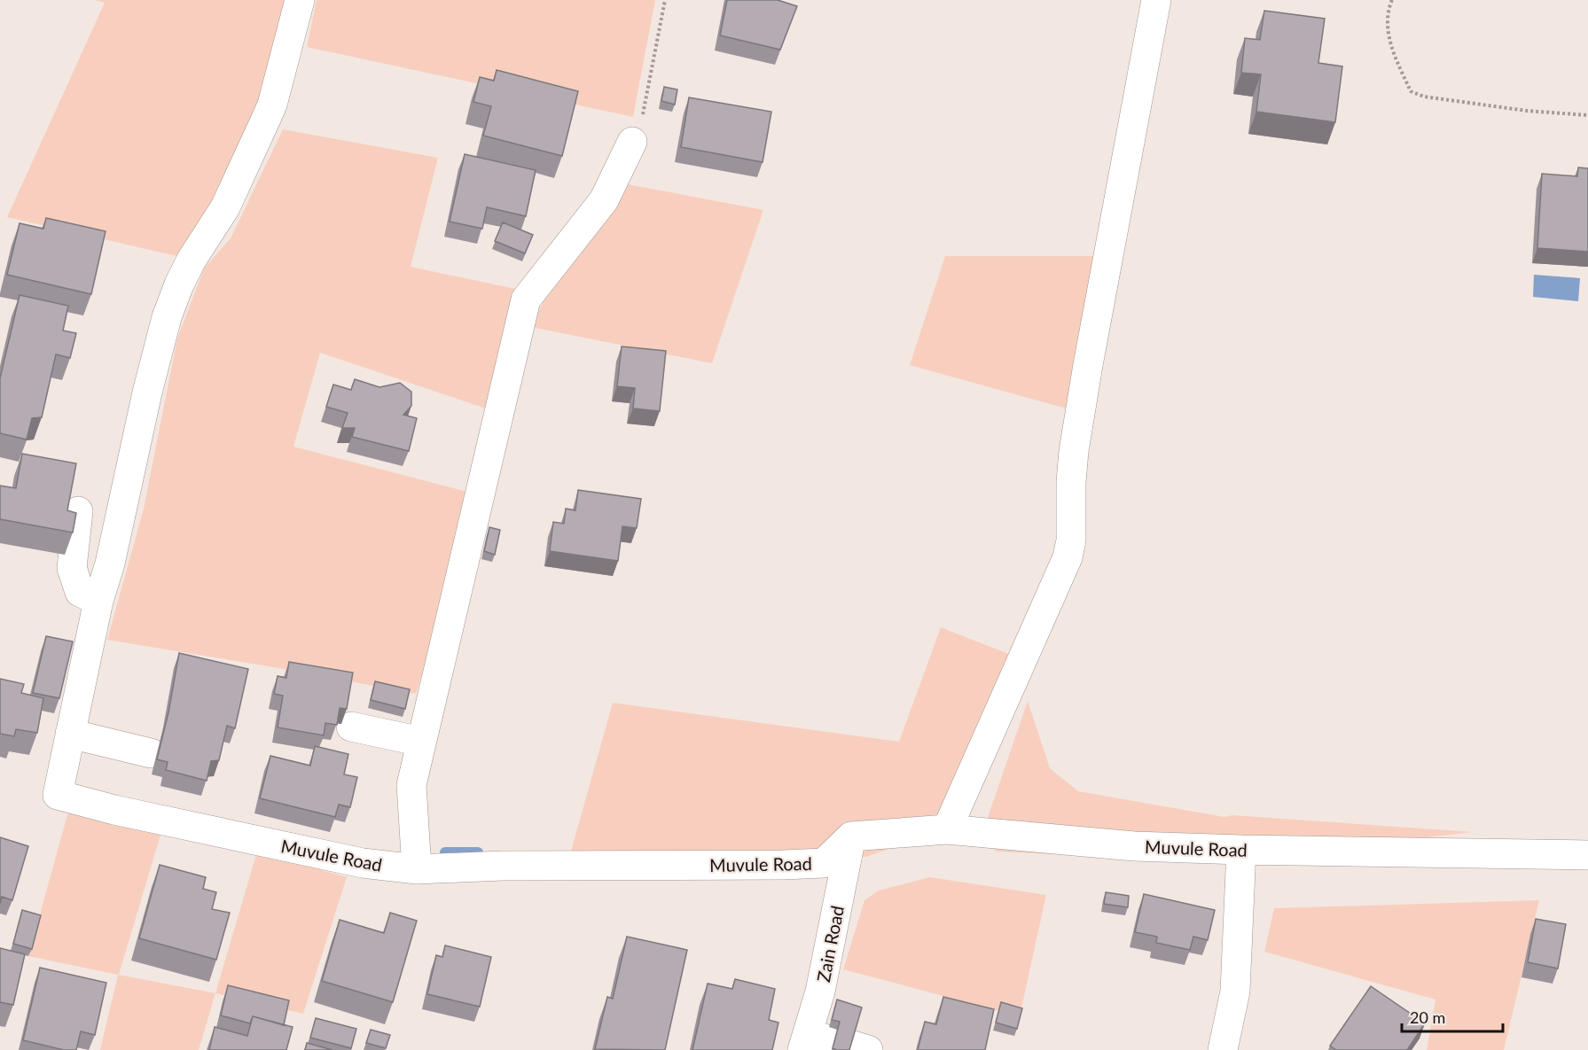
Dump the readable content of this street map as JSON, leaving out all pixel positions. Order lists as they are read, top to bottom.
{
  "streets": {
    "street": ["Muvule Road", "Zain Road"]
  },
  "crossings": [
    ["Muvule Road", "Zain Road"]
  ],
  "scale_bar": "20 m"
}
